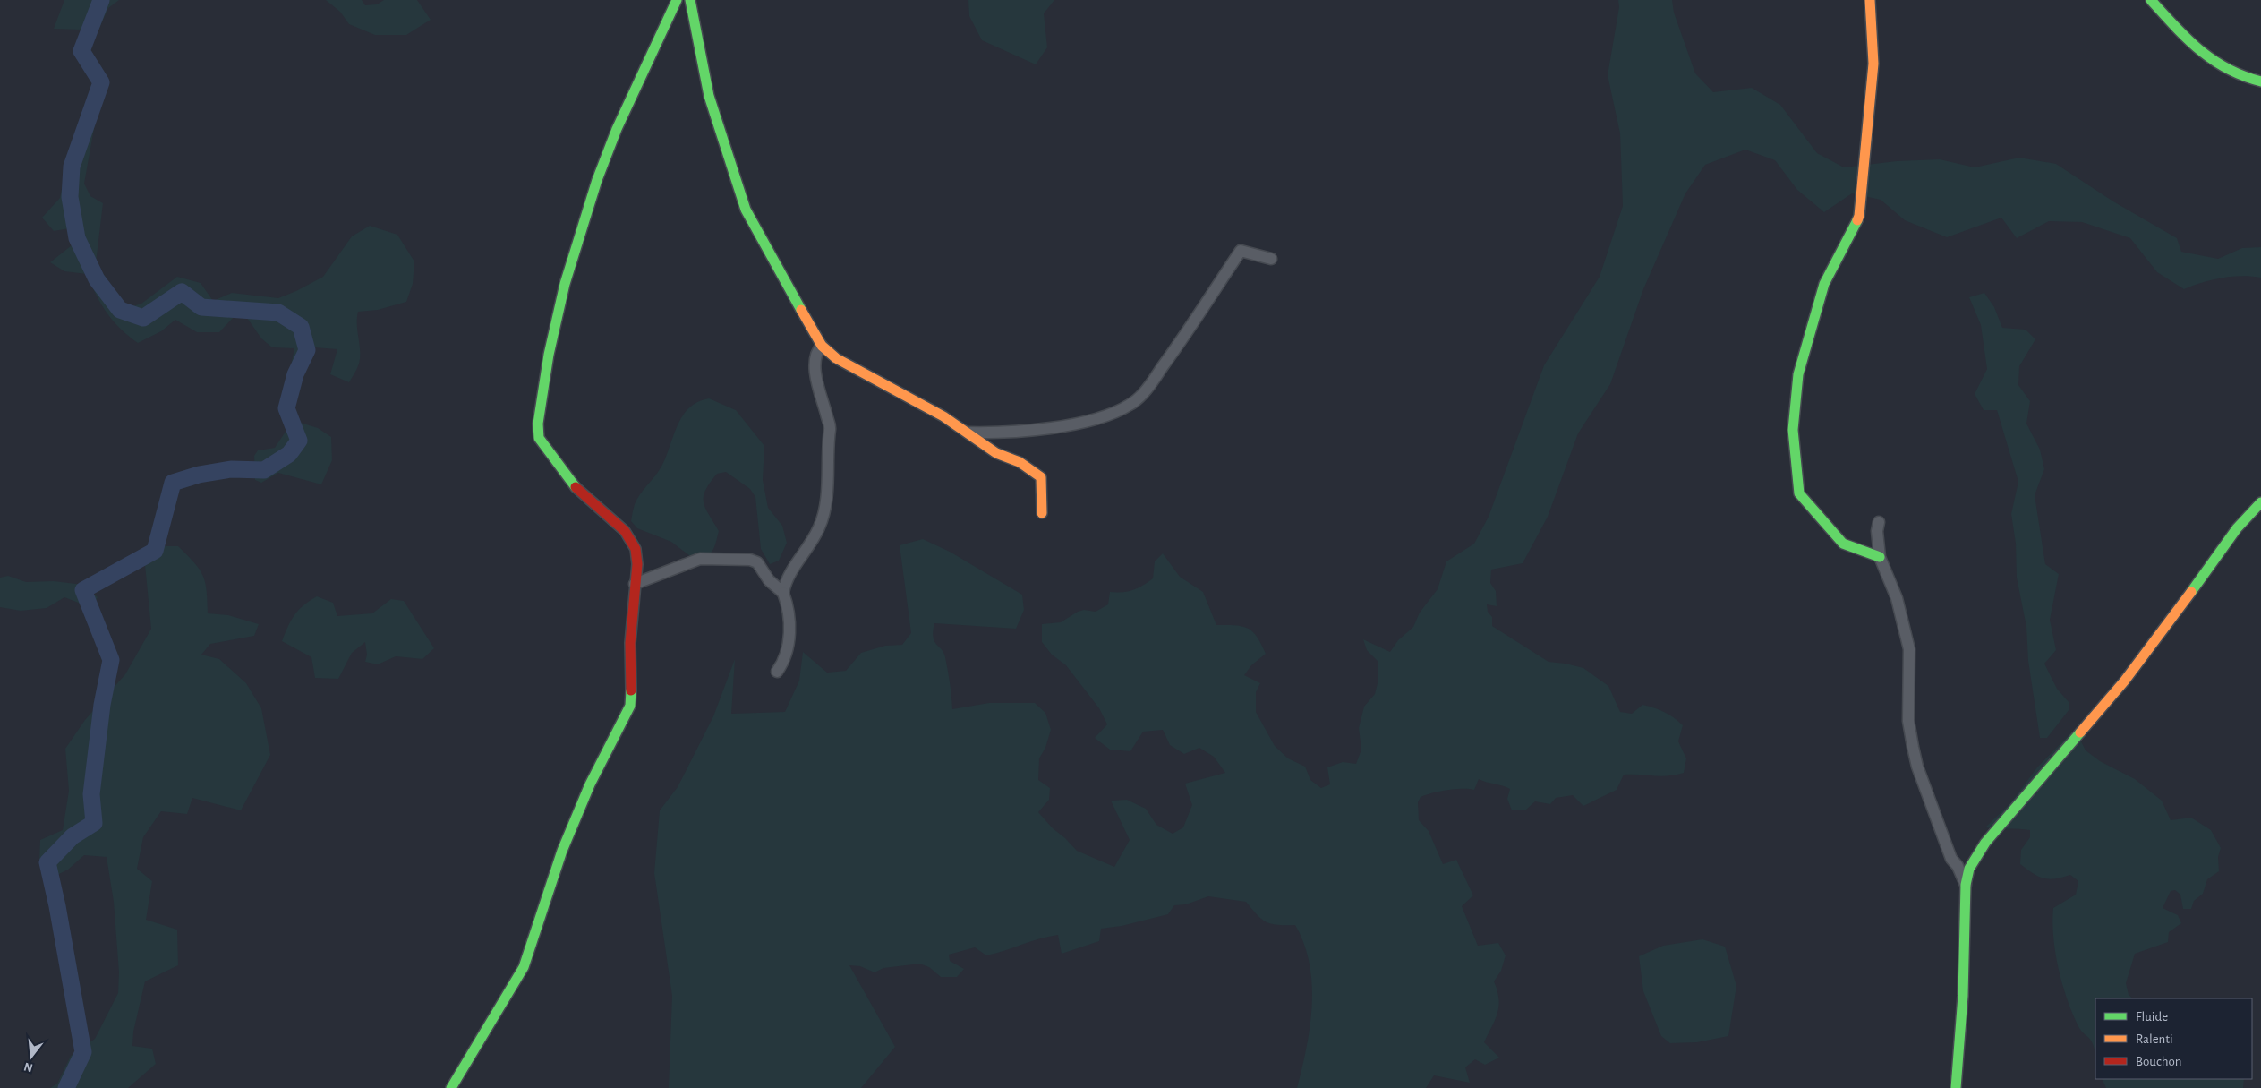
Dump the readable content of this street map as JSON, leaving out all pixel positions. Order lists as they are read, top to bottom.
{
  "legend": ["Fluide", "Ralenti", "Bouchon"],
  "north": "bottom"
}
